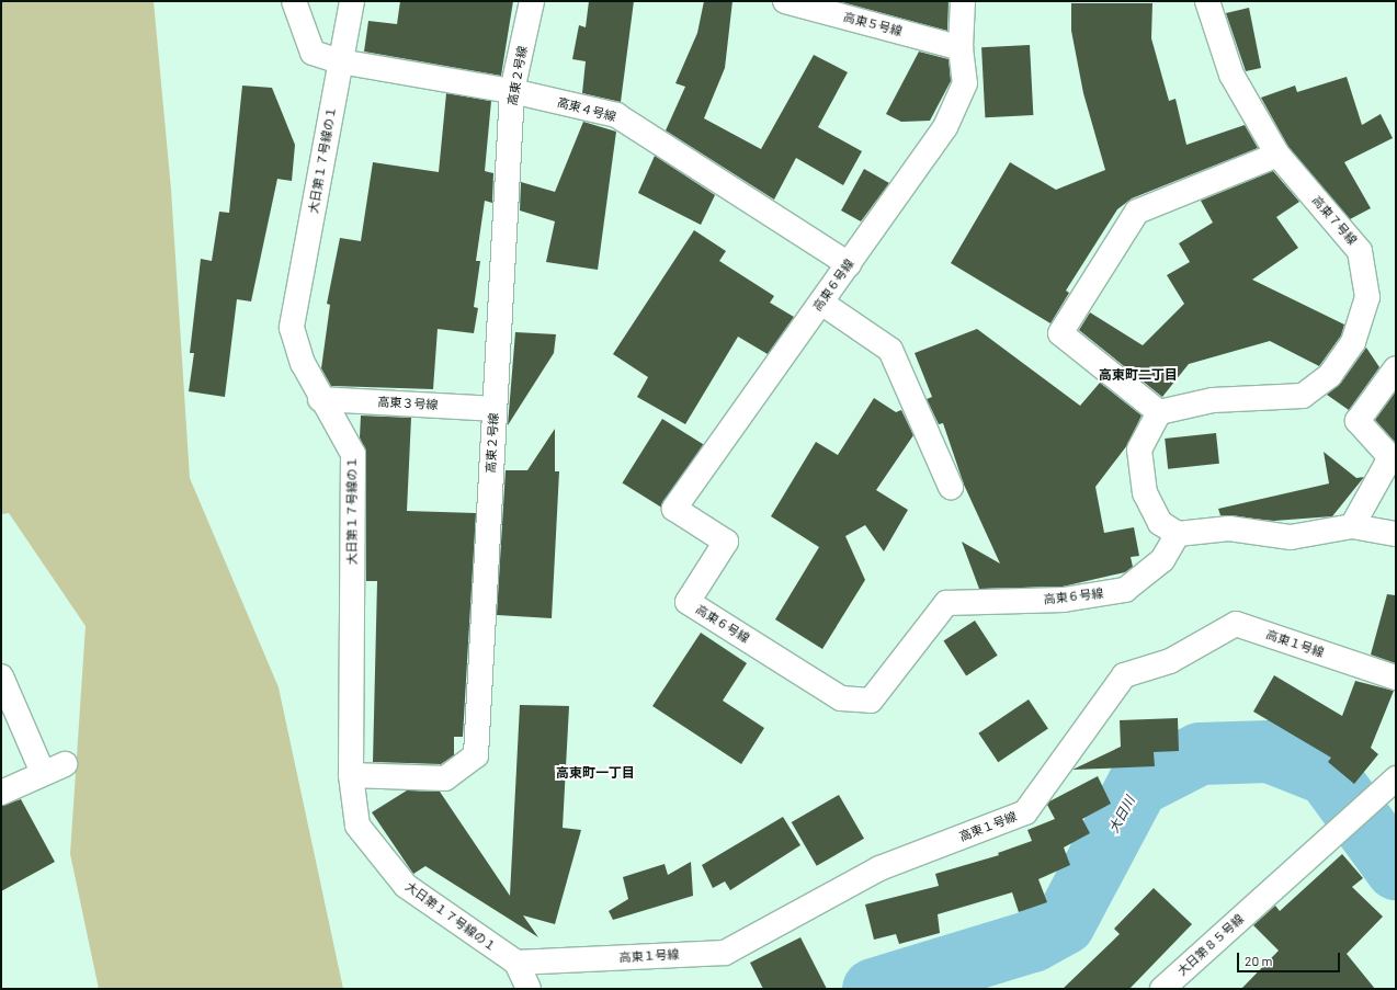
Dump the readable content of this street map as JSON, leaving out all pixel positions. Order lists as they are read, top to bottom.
{
  "streets": {
    "street": [
      "高東５号線",
      "高東２号線",
      "高東４号線",
      "大日第１７号線の１",
      "高東７号線",
      "高東６号線",
      "高東３号線",
      "高東１号線",
      "大日第８５号線"
    ]
  },
  "crossings": [
    ["高東５号線", "高東６号線"],
    ["高東２号線", "高東４号線"],
    ["高東２号線", "大日第１７号線の１"],
    ["高東２号線", "高東３号線"],
    ["高東４号線", "大日第１７号線の１"],
    ["高東４号線", "高東６号線"],
    ["大日第１７号線の１", "高東３号線"],
    ["大日第１７号線の１", "高東１号線"]
  ],
  "districts": ["高東町二丁目", "高東町一丁目"],
  "water": ["大日川"],
  "scale_bar": "20 m"
}
